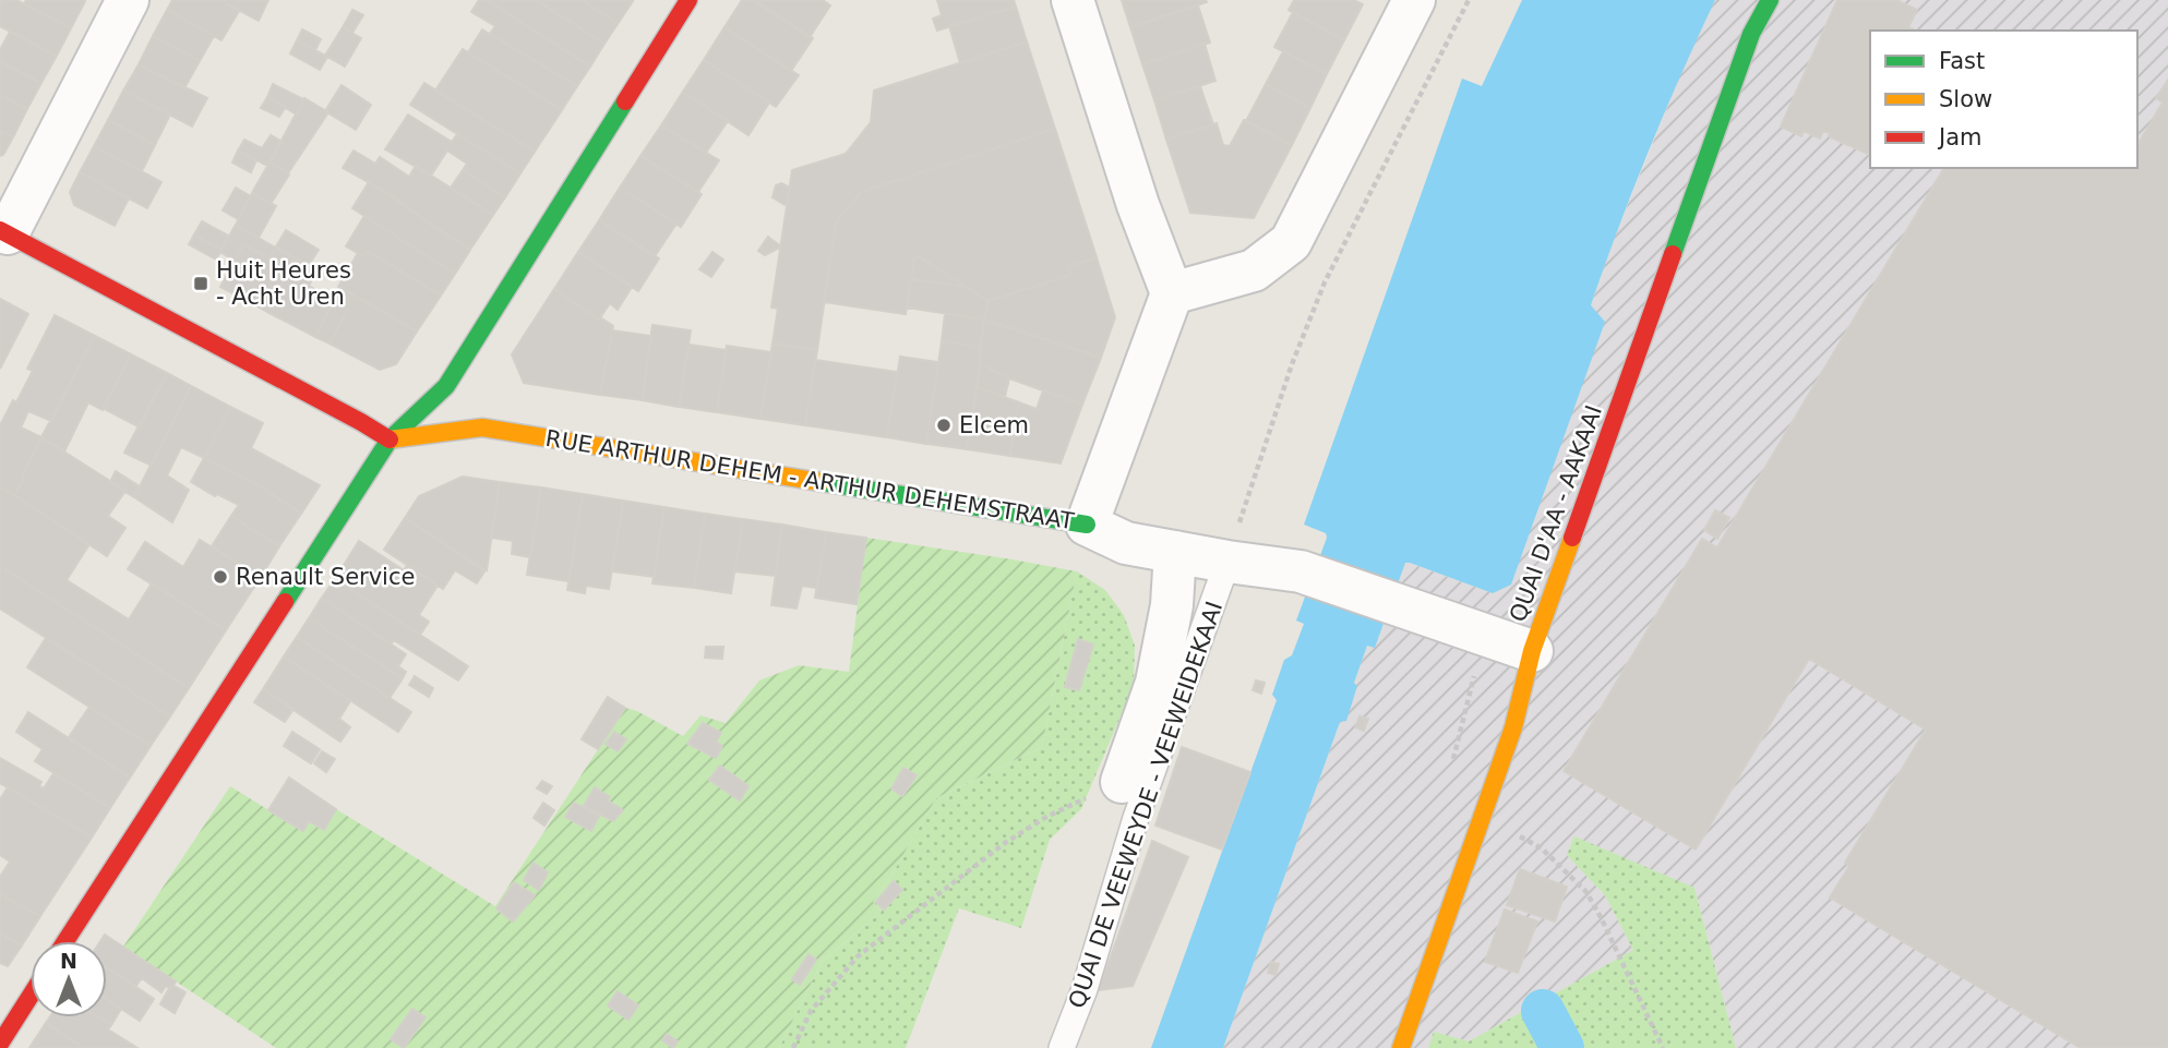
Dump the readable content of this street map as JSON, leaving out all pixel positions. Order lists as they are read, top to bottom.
{
  "streets": {
    "street": ["RUE ARTHUR DEHEM - ARTHUR DEHEMSTRAAT", "QUAI D'AA - AAKAAI", "QUAI DE VEEWEYDE - VEEWEIDEKAAI"]
  },
  "crossings": [
    ["RUE ARTHUR DEHEM - ARTHUR DEHEMSTRAAT", "QUAI D'AA - AAKAAI"],
    ["RUE ARTHUR DEHEM - ARTHUR DEHEMSTRAAT", "QUAI DE VEEWEYDE - VEEWEIDEKAAI"]
  ],
  "places": {
    "transit": ["Huit Heures - Acht Uren"],
    "other": ["Elcem", "Renault Service"]
  },
  "legend": ["Fast", "Slow", "Jam"],
  "north": "top"
}
